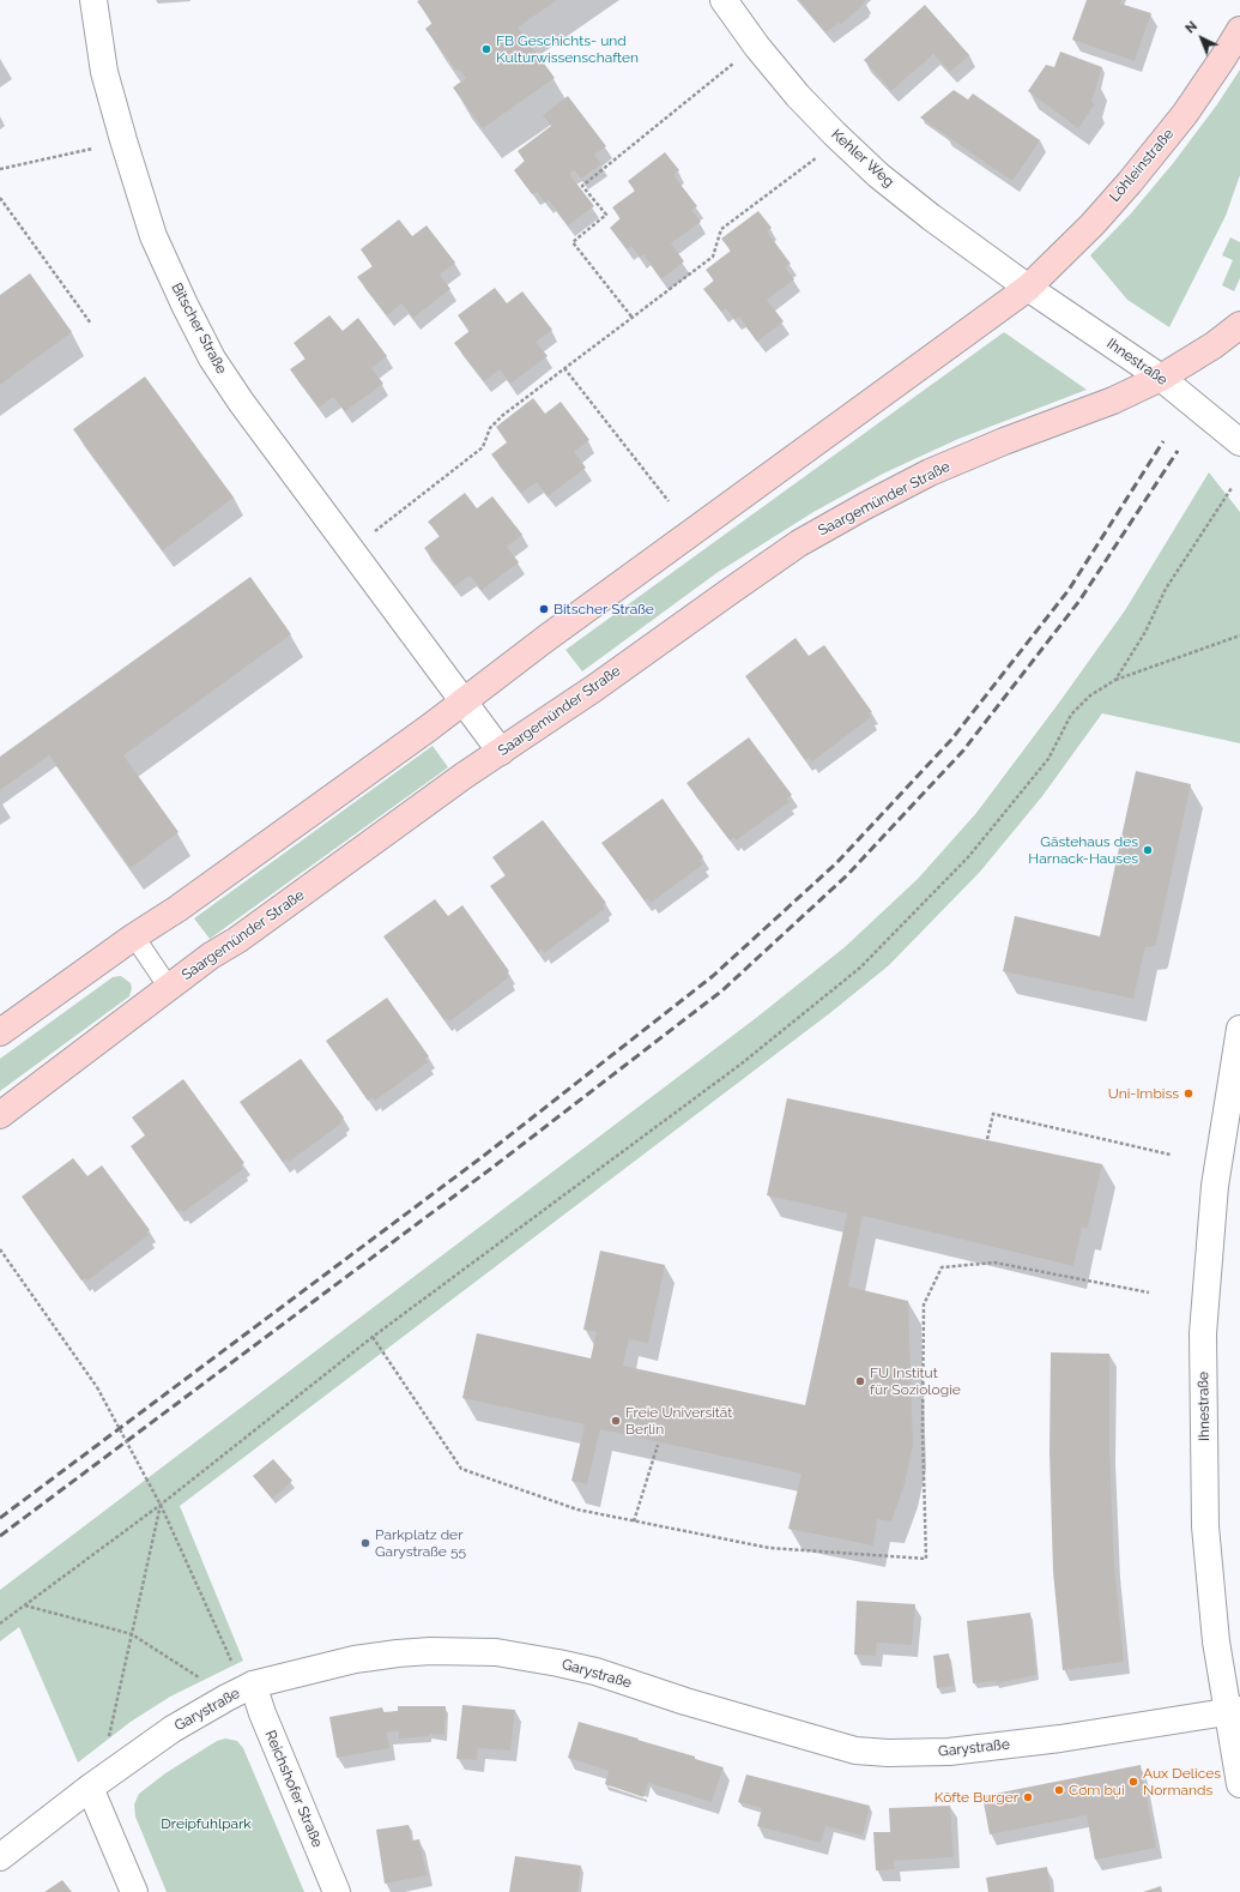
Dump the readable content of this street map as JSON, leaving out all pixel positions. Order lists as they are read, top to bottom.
{
  "streets": {
    "main road": ["Löhleinstraße", "Saargemünder Straße"],
    "street": [
      "Kehler Weg",
      "Bitscher Straße",
      "Ihnestraße",
      "Garystraße",
      "Reichshofer Straße"
    ]
  },
  "crossings": [
    ["Kehler Weg", "Löhleinstraße"],
    ["Kehler Weg", "Ihnestraße"],
    ["Löhleinstraße", "Ihnestraße"],
    ["Bitscher Straße", "Saargemünder Straße"],
    ["Ihnestraße", "Saargemünder Straße"],
    ["Ihnestraße", "Garystraße"],
    ["Garystraße", "Reichshofer Straße"]
  ],
  "parks": ["Dreipfuhlpark"],
  "places": [
    "FB Geschichts- und Kulturwissenschaften",
    "Bitscher Straße",
    "Gästehaus des Harnack-Hauses",
    "Uni-Imbiss",
    "FU Institut für Soziologie",
    "Freie Universität Berlin",
    "Parkplatz der Garystraße 55",
    "Aux Delices Normands",
    "Cơm bụi",
    "Köfte Burger"
  ],
  "north": "top left"
}
